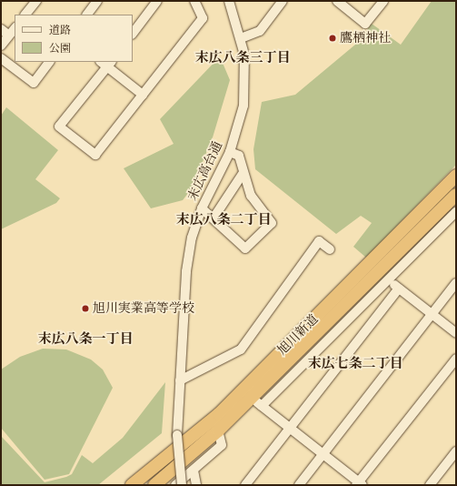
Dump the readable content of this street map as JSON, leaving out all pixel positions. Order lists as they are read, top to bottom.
{
  "streets": {
    "highway": ["旭川新道"],
    "street": ["末広高台通"]
  },
  "districts": [
    "末広八条三丁目",
    "末広八条二丁目",
    "末広八条一丁目",
    "末広七条二丁目"
  ],
  "places": ["鷹栖神社", "旭川実業高等学校"],
  "legend": ["道路", "公園"]
}
